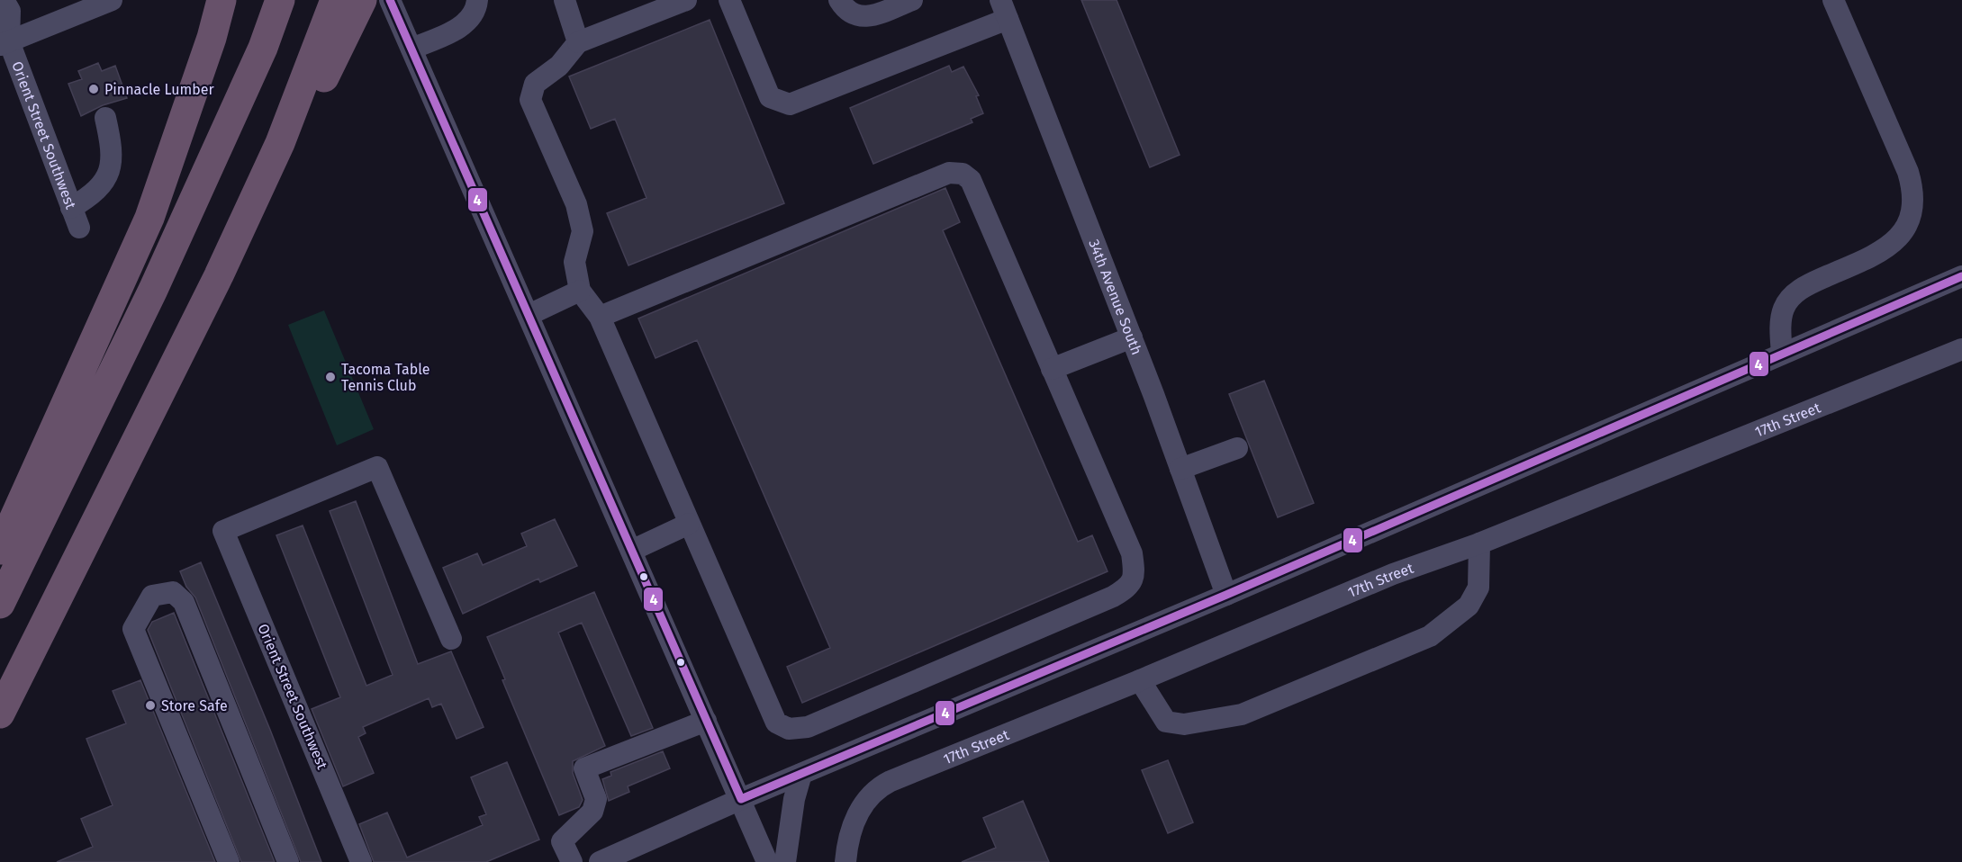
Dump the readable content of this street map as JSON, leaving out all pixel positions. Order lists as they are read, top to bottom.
{
  "streets": {
    "street": ["Orient Street Southwest", "34th Avenue South", "17th Street"]
  },
  "places": ["Pinnacle Lumber", "Tacoma Table Tennis Club", "Store Safe"],
  "lines": ["transit line 4"]
}
